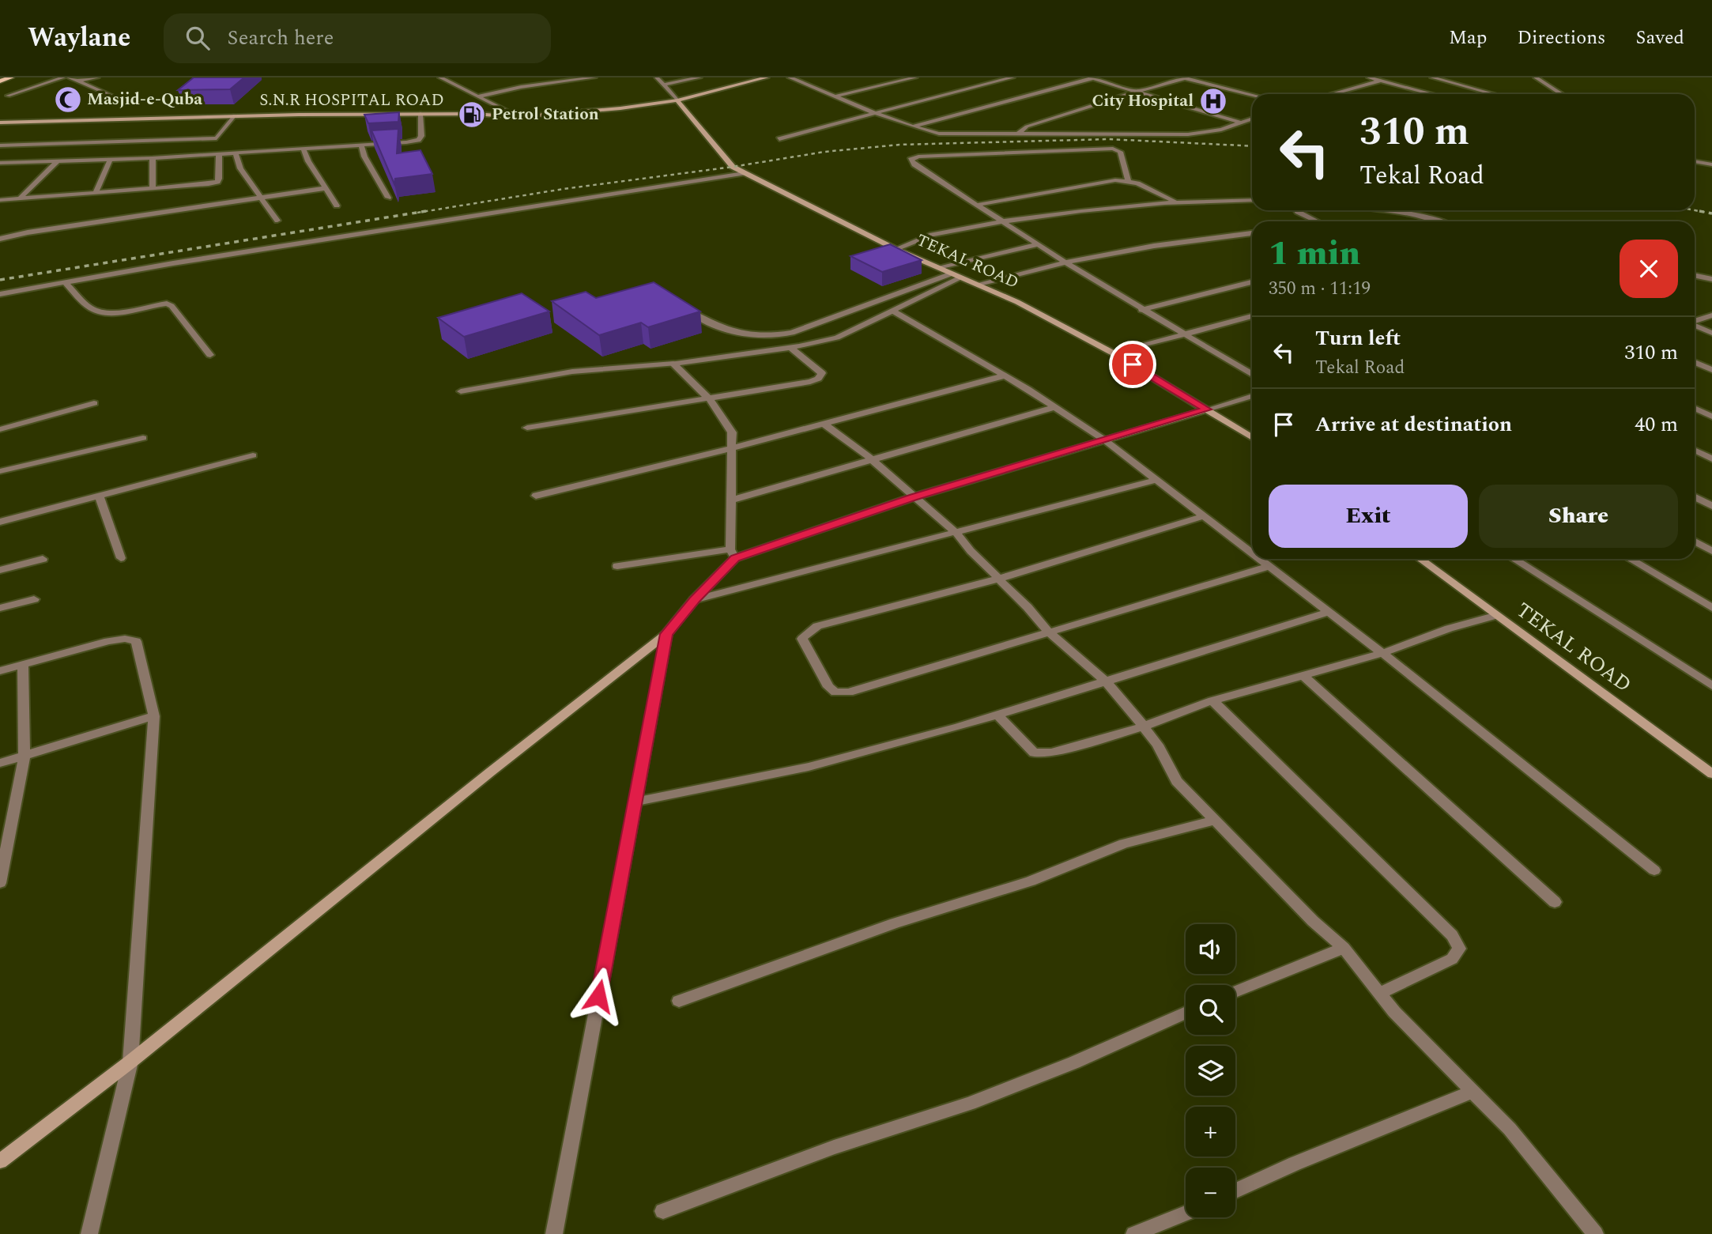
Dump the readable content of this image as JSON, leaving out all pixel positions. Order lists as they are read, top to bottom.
{
  "streets": {
    "main road": ["S.N.R HOSPITAL ROAD", "TEKAL ROAD"]
  },
  "crossings": [
    ["S.N.R HOSPITAL ROAD", "TEKAL ROAD"]
  ],
  "places": {
    "mosque": ["Masjid-e-Quba"],
    "hospital": ["City Hospital"],
    "fuel station": ["Petrol Station"]
  },
  "page": {
    "header": "Waylane",
    "search": "Search here",
    "nav": ["Map", "Directions", "Saved"],
    "turn": ["310 m", "Tekal Road"],
    "heading": ["1 min", "350 m · 11:19"],
    "list": [
      {
        "name": "Turn left",
        "note": "Tekal Road",
        "value": "310 m"
      },
      {
        "name": "Arrive at destination",
        "value": "40 m"
      }
    ],
    "buttons": ["Exit", "Share"],
    "map_buttons": ["+", "−"]
  }
}
